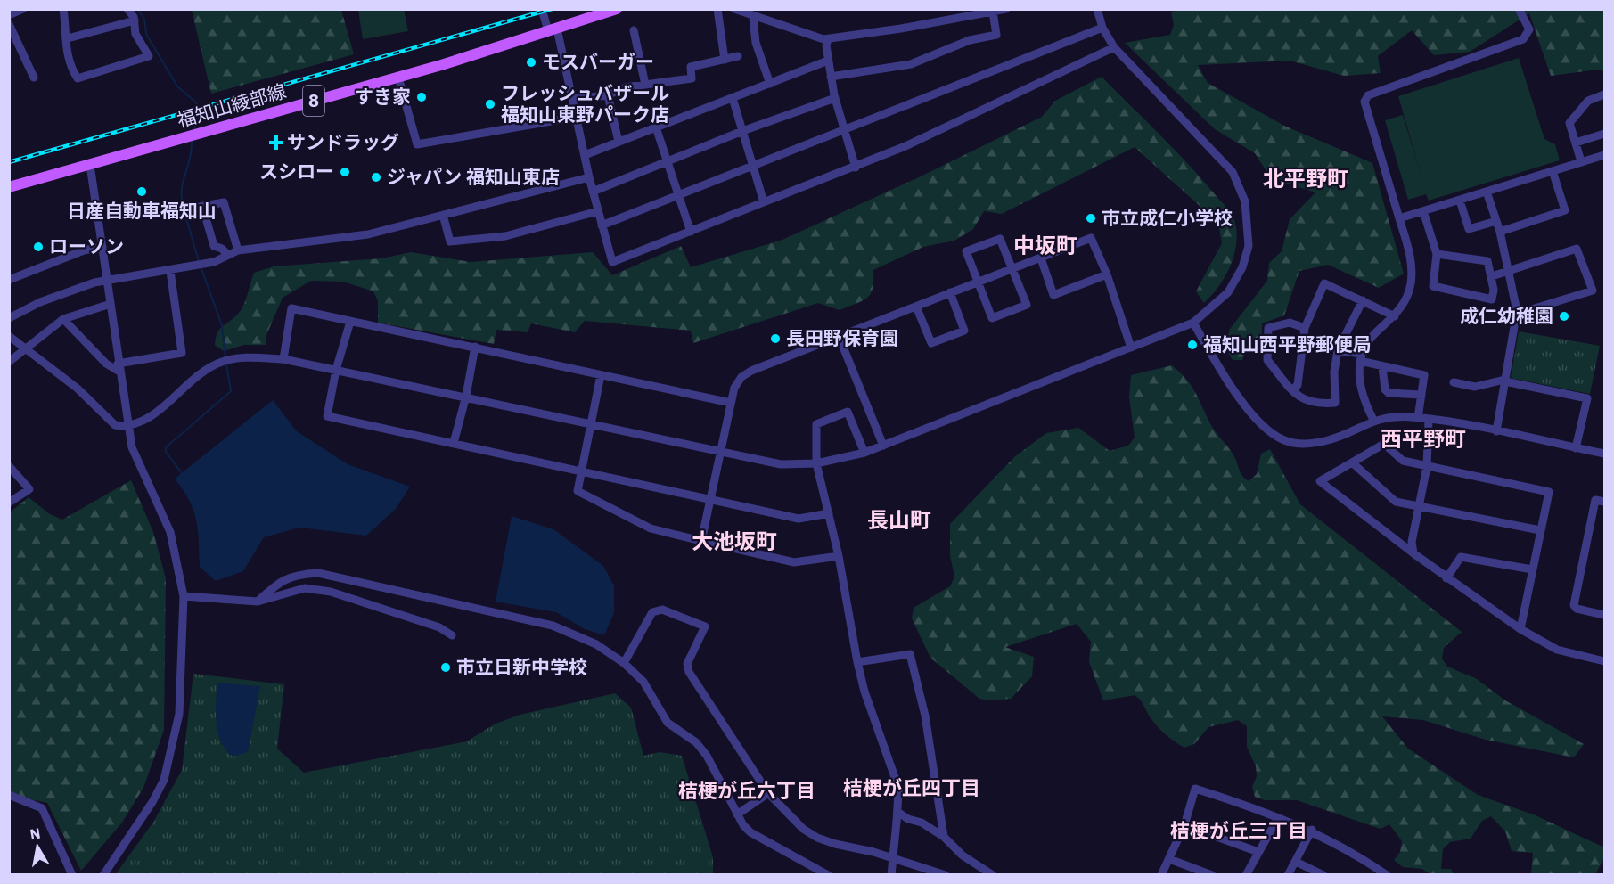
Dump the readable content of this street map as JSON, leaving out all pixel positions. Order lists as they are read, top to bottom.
{
  "streets": {
    "main road": ["8", "福知山綾部線"]
  },
  "districts": [
    "北平野町",
    "中坂町",
    "西平野町",
    "長山町",
    "大池坂町",
    "桔梗が丘四丁目",
    "桔梗が丘六丁目",
    "桔梗が丘三丁目"
  ],
  "places": {
    "other": [
      "モスバーガー",
      "すき家",
      "フレッシュバザール 福知山東野パーク店",
      "スシロー",
      "ジャパン 福知山東店",
      "日産自動車福知山",
      "市立成仁小学校",
      "ローソン",
      "成仁幼稚園",
      "長田野保育園",
      "福知山西平野郵便局",
      "市立日新中学校"
    ],
    "health": ["サンドラッグ"]
  },
  "north": "top"
}
